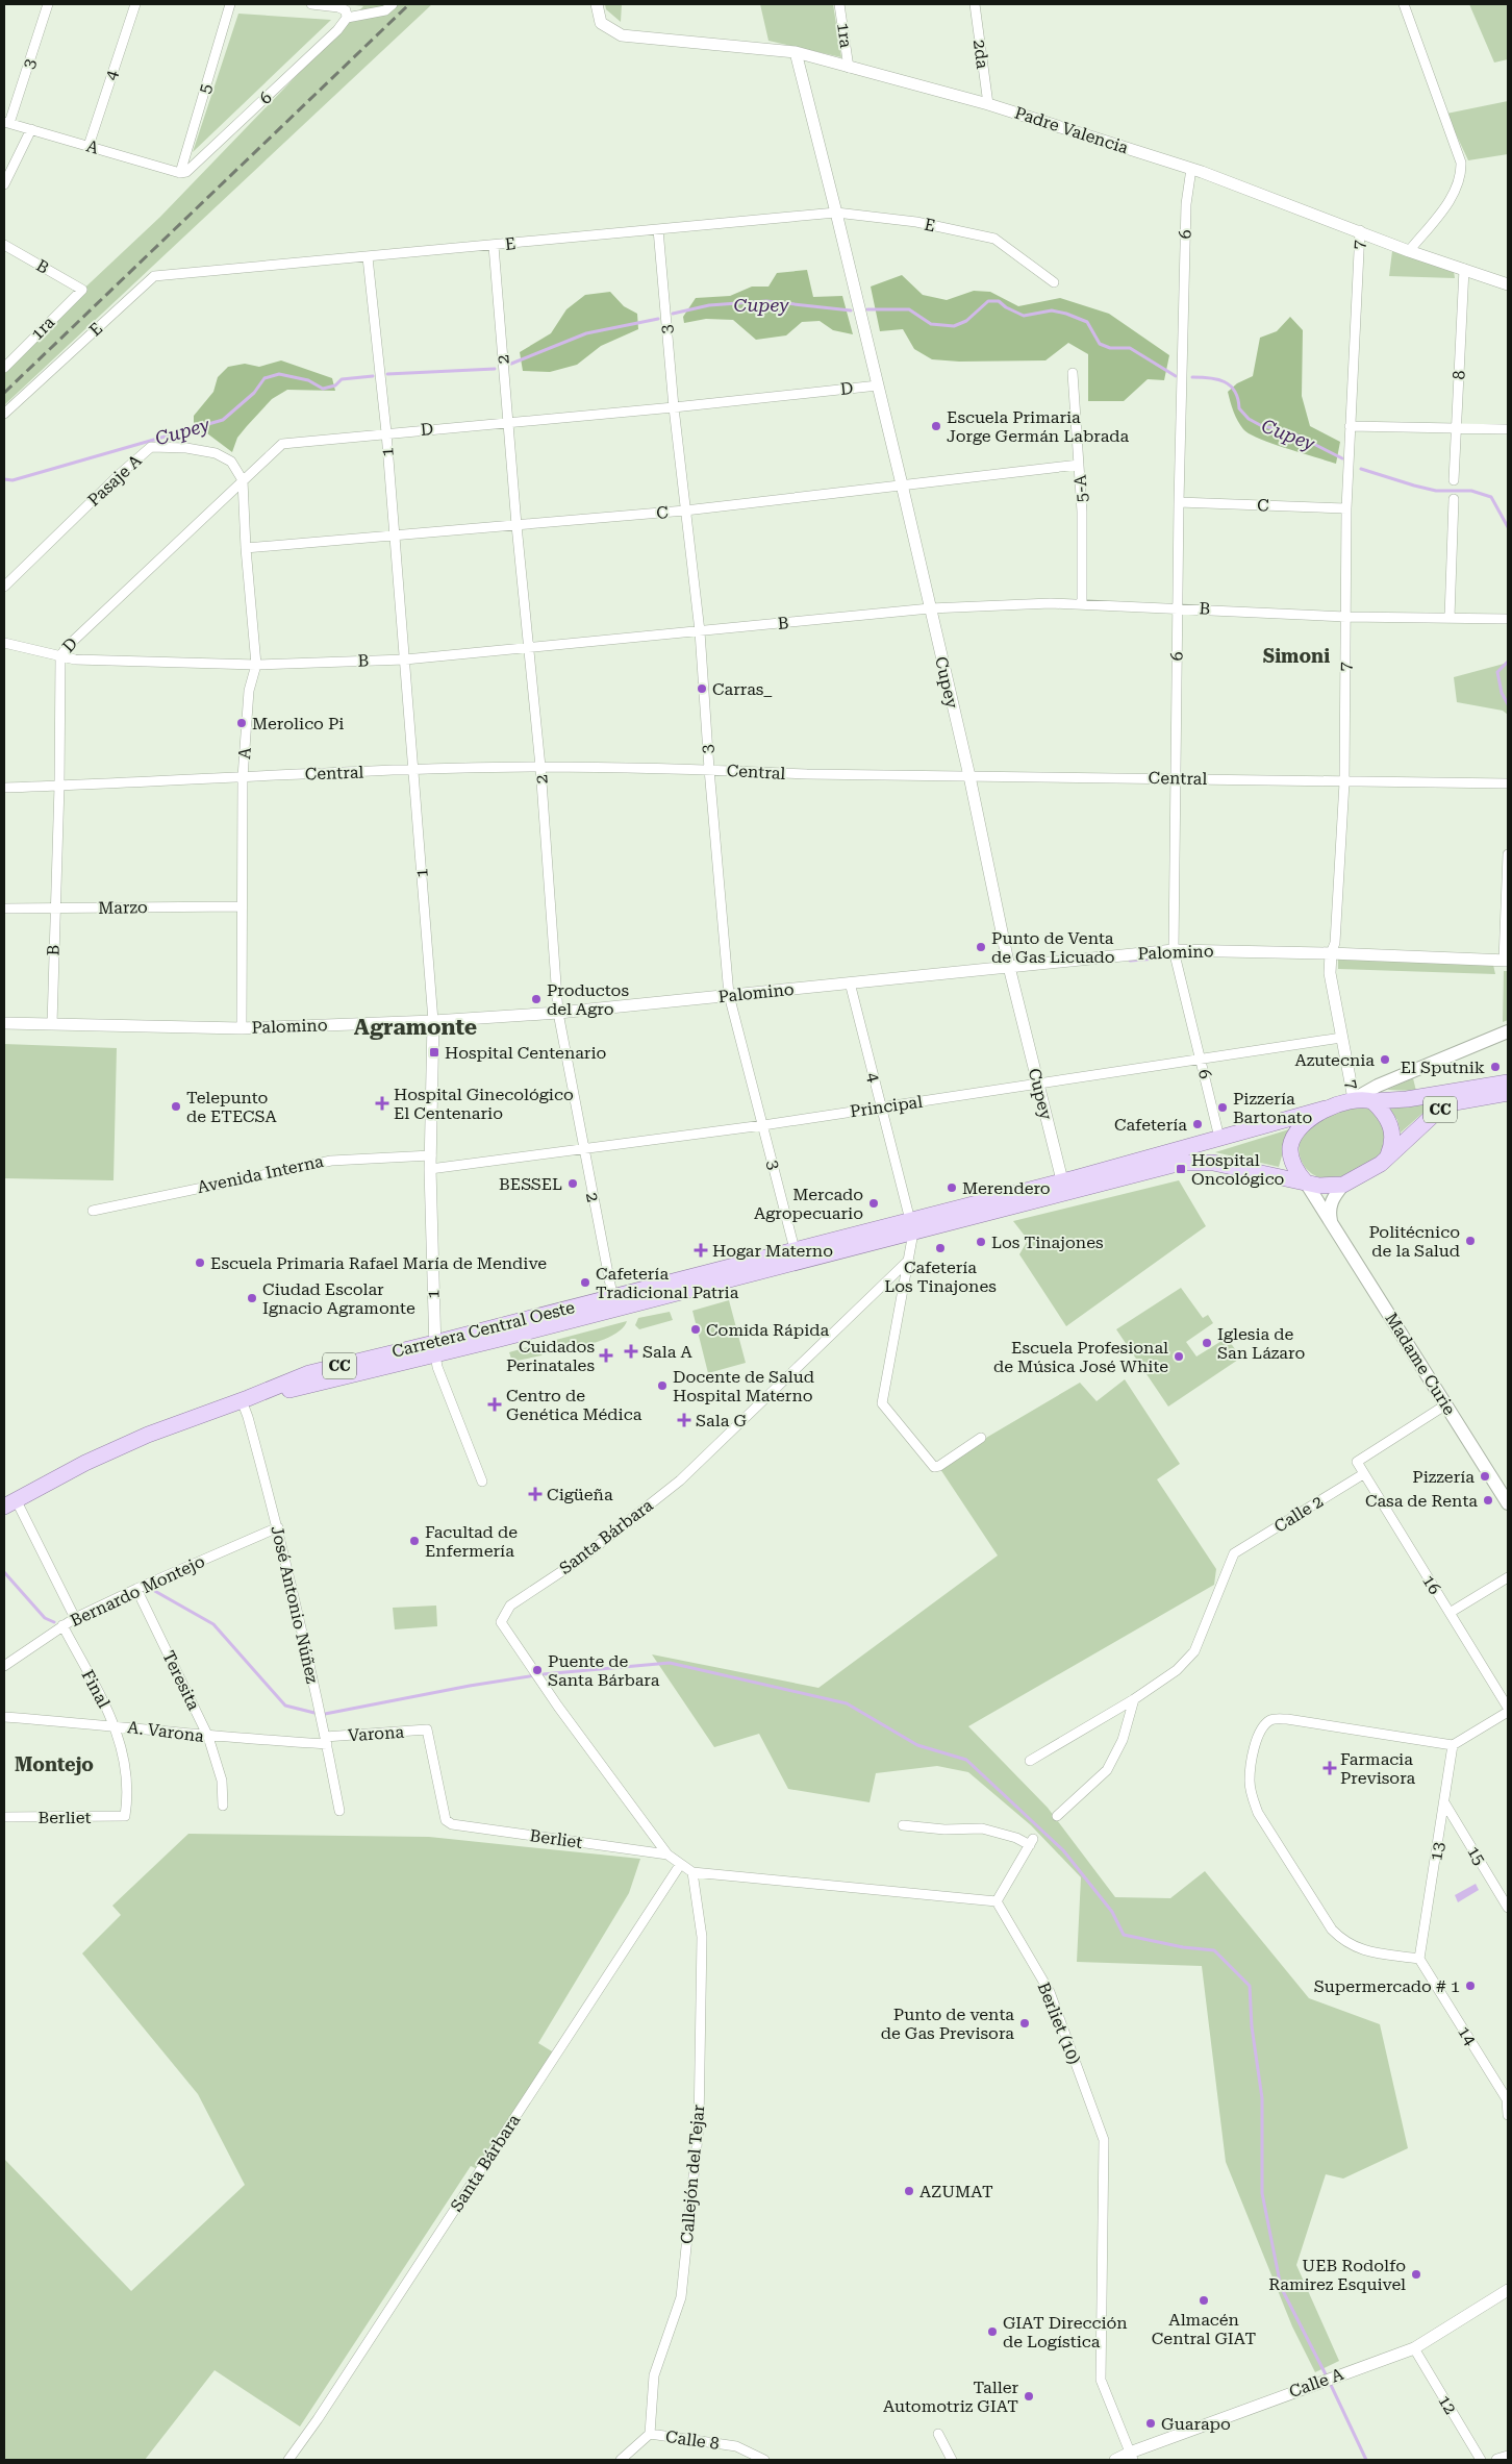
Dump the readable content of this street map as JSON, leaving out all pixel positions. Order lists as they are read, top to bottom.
{
  "streets": {
    "main road": ["CC", "Carretera Central Oeste", "Madame Curie"],
    "street": [
      "1ra",
      "2da",
      "3",
      "4",
      "5",
      "6",
      "Padre Valencia",
      "A",
      "E",
      "7",
      "B",
      "2",
      "8",
      "D",
      "1",
      "Pasaje A",
      "5-A",
      "C",
      "Cupey",
      "Central",
      "Marzo",
      "Palomino",
      "Principal",
      "Avenida Interna",
      "Calle 2",
      "Santa Bárbara",
      "16",
      "Bernardo Montejo",
      "José Antonio Núñez",
      "Teresita",
      "Final",
      "A. Varona",
      "Varona",
      "Berliet",
      "13",
      "15",
      "Berliet (10)",
      "14",
      "Callejón del Tejar",
      "Calle A",
      "12",
      "Calle 8"
    ]
  },
  "crossings": [
    ["1ra", "Padre Valencia"],
    ["1ra", "B"],
    ["2da", "Padre Valencia"],
    ["3", "A"],
    ["3", "E"],
    ["3", "B"],
    ["3", "D"],
    ["3", "C"],
    ["3", "Central"],
    ["3", "Palomino"],
    ["3", "Principal"],
    ["3", "Carretera Central Oeste"],
    ["4", "A"],
    ["4", "Palomino"],
    ["4", "Principal"],
    ["4", "Carretera Central Oeste"],
    ["5", "6"],
    ["5", "A"],
    ["6", "Padre Valencia"],
    ["6", "A"],
    ["6", "B"],
    ["6", "C"],
    ["6", "Central"],
    ["6", "Palomino"],
    ["6", "Principal"],
    ["6", "Carretera Central Oeste"],
    ["Padre Valencia", "7"],
    ["Padre Valencia", "8"],
    ["Padre Valencia", "Cupey"],
    ["A", "B"],
    ["A", "D"],
    ["A", "Pasaje A"],
    ["A", "C"],
    ["A", "Central"],
    ["A", "Marzo"],
    ["A", "Palomino"],
    ["E", "2"],
    ["E", "1"],
    ["E", "Cupey"],
    ["7", "B"],
    ["7", "C"],
    ["7", "Central"],
    ["7", "Palomino"],
    ["7", "Principal"],
    ["7", "CC"],
    ["7", "Carretera Central Oeste"],
    ["7", "Madame Curie"],
    ["B", "2"],
    ["B", "D"],
    ["B", "1"],
    ["B", "5-A"],
    ["B", "Cupey"],
    ["B", "Central"],
    ["B", "Marzo"],
    ["B", "Palomino"],
    ["2", "D"],
    ["2", "C"],
    ["2", "Central"],
    ["2", "Palomino"],
    ["2", "Principal"],
    ["2", "Carretera Central Oeste"],
    ["D", "1"],
    ["D", "Pasaje A"],
    ["D", "Cupey"],
    ["1", "C"],
    ["1", "Central"],
    ["1", "Palomino"],
    ["1", "Principal"],
    ["1", "Avenida Interna"],
    ["1", "Carretera Central Oeste"],
    ["5-A", "C"],
    ["C", "Cupey"],
    ["Cupey", "Central"],
    ["Cupey", "Palomino"],
    ["Cupey", "Principal"],
    ["Cupey", "Carretera Central Oeste"],
    ["CC", "Carretera Central Oeste"],
    ["CC", "Madame Curie"],
    ["Carretera Central Oeste", "Madame Curie"],
    ["Carretera Central Oeste", "José Antonio Núñez"],
    ["Madame Curie", "16"],
    ["Calle 2", "16"],
    ["Santa Bárbara", "Berliet"],
    ["Santa Bárbara", "Callejón del Tejar"],
    ["Bernardo Montejo", "José Antonio Núñez"],
    ["Bernardo Montejo", "Teresita"],
    ["Bernardo Montejo", "Final"],
    ["José Antonio Núñez", "A. Varona"],
    ["José Antonio Núñez", "Varona"],
    ["Teresita", "A. Varona"],
    ["Final", "A. Varona"],
    ["Final", "Berliet"],
    ["A. Varona", "Varona"],
    ["Varona", "Berliet"],
    ["13", "15"],
    ["13", "14"],
    ["Berliet (10)", "Calle A"],
    ["Callejón del Tejar", "Calle 8"],
    ["Calle A", "12"]
  ],
  "districts": ["Simoni", "Agramonte", "Montejo"],
  "water": ["Cupey"],
  "places": {
    "other": [
      "Escuela Primaria Jorge Germán Labrada",
      "Carras_",
      "Merolico Pi",
      "Punto de Venta de Gas Licuado",
      "Productos del Agro",
      "Azutecnia",
      "El Sputnik",
      "Telepunto de ETECSA",
      "Pizzería Bartonato",
      "Cafetería",
      "BESSEL",
      "Merendero",
      "Mercado Agropecuario",
      "Politécnico de la Salud",
      "Los Tinajones",
      "Cafetería Los Tinajones",
      "Escuela Primaria Rafael María de Mendive",
      "Cafetería Tradicional Patria",
      "Ciudad Escolar Ignacio Agramonte",
      "Comida Rápida",
      "Iglesia de San Lázaro",
      "Escuela Profesional de Música José White",
      "Docente de Salud Hospital Materno",
      "Pizzería",
      "Casa de Renta",
      "Facultad de Enfermería",
      "Puente de Santa Bárbara",
      "Supermercado # 1",
      "Punto de venta de Gas Previsora",
      "AZUMAT",
      "UEB Rodolfo Ramirez Esquivel",
      "Almacén Central GIAT",
      "GIAT Dirección de Logística",
      "Taller Automotriz GIAT",
      "Guarapo"
    ],
    "transit": ["Hospital Centenario", "Hospital Oncológico"],
    "health": [
      "Hospital Ginecológico El Centenario",
      "Hogar Materno",
      "Sala A",
      "Cuidados Perinatales",
      "Centro de Genética Médica",
      "Sala G",
      "Cigüeña",
      "Farmacia Previsora"
    ]
  }
}
